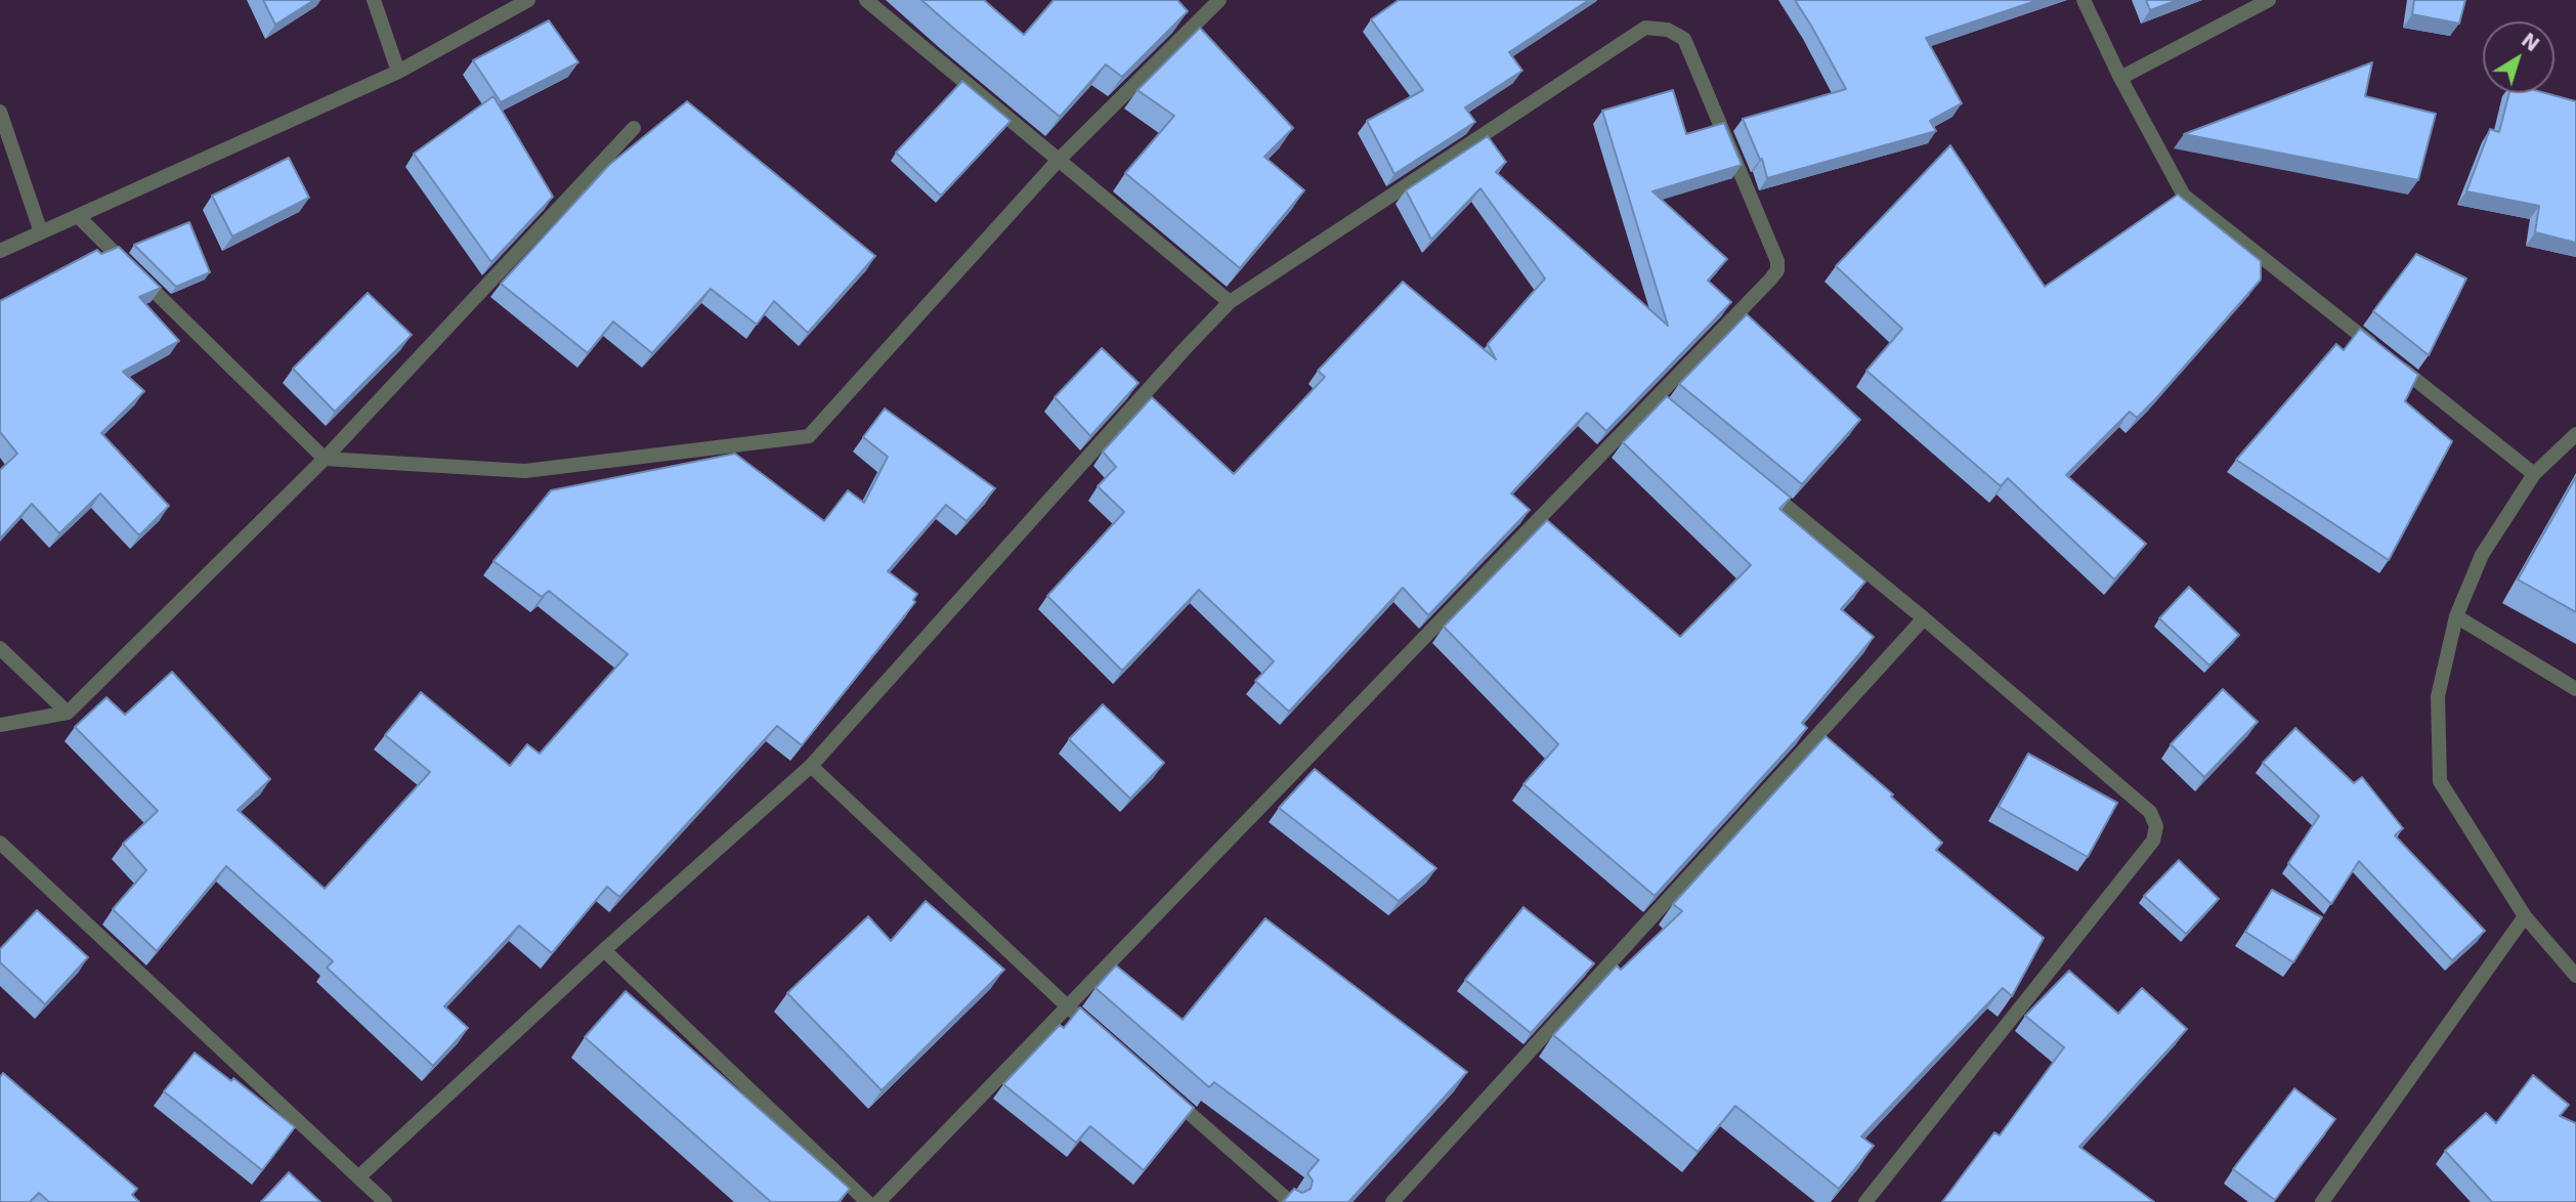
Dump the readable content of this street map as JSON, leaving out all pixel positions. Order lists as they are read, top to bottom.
{
  "north": "top right"
}
